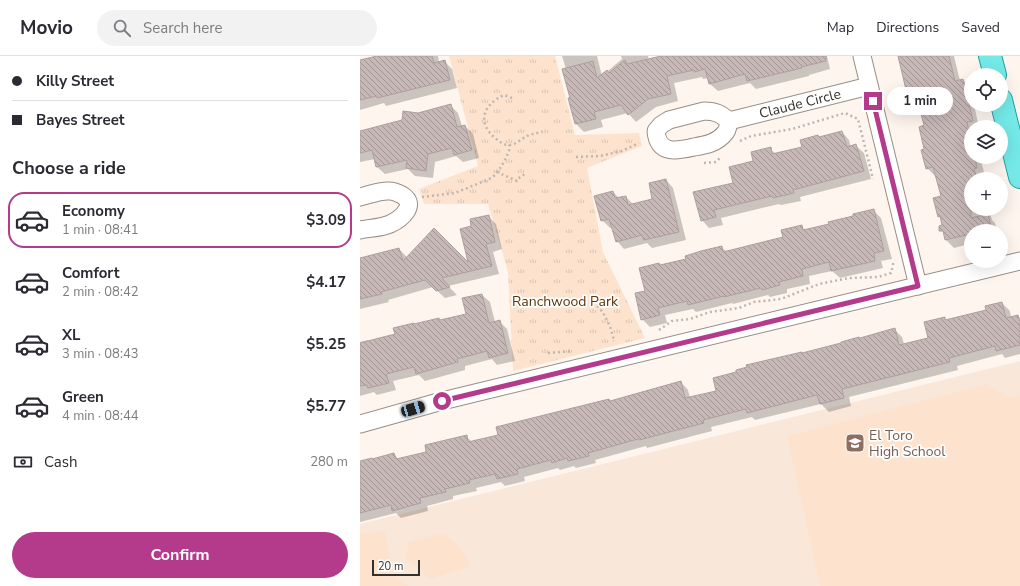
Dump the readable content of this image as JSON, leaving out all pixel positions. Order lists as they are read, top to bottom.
{
  "streets": {
    "street": ["Claude Circle"]
  },
  "parks": ["Ranchwood Park"],
  "places": {
    "school or university": ["El Toro High School"]
  },
  "scale_bar": "20 m",
  "page": {
    "header": "Movio",
    "search": "Search here",
    "nav": ["Map", "Directions", "Saved"],
    "banner": ["Killy Street", "Bayes Street"],
    "map_buttons": ["+", "−"],
    "bubble": "1 min",
    "heading": "Choose a ride",
    "list": [
      {
        "name": "Economy",
        "note": "1 min · 08:41",
        "value": "$3.09"
      },
      {
        "name": "Comfort",
        "note": "2 min · 08:42",
        "value": "$4.17"
      },
      {
        "name": "XL",
        "note": "3 min · 08:43",
        "value": "$5.25"
      },
      {
        "name": "Green",
        "note": "4 min · 08:44",
        "value": "$5.77"
      }
    ],
    "pay": ["Cash", "280 m"],
    "buttons": "Confirm",
    "scale": "20 m"
  }
}
